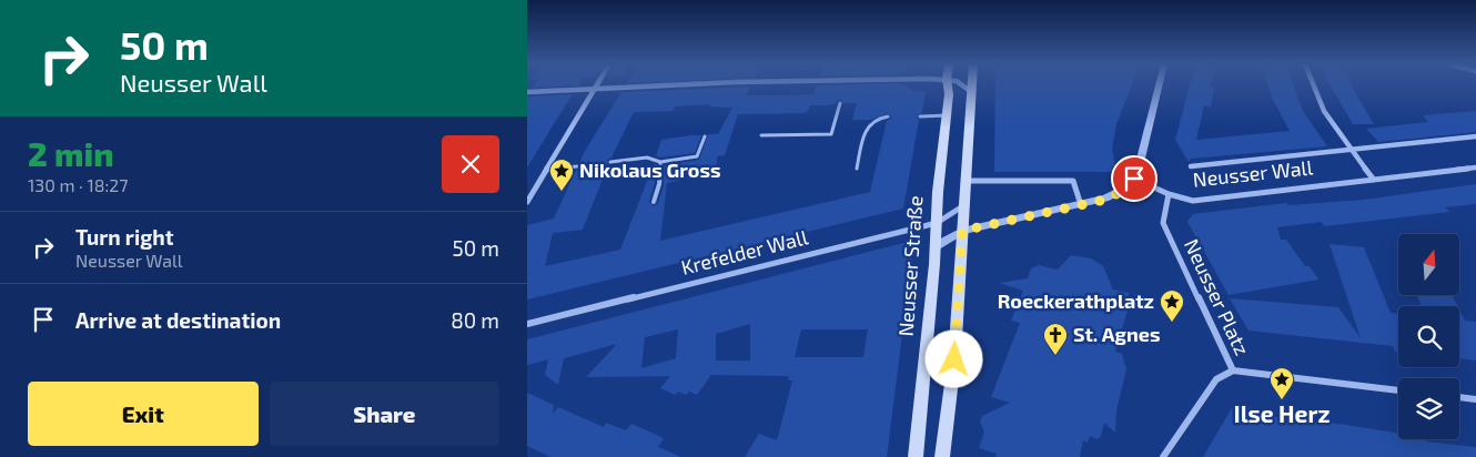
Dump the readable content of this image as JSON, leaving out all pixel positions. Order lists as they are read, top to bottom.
{
  "streets": {
    "main road": ["Neusser Straße"],
    "street": ["Neusser Wall", "Krefelder Wall", "Neusser Platz"]
  },
  "crossings": [
    ["Neusser Wall", "Neusser Platz"],
    ["Krefelder Wall", "Neusser Straße"]
  ],
  "places": {
    "place": ["Nikolaus Gross", "Roeckerathplatz", "Ilse Herz"],
    "church": ["St. Agnes"]
  },
  "north": "top",
  "page": {
    "turn": ["50 m", "Neusser Wall"],
    "heading": ["2 min", "130 m · 18:27"],
    "list": [
      {
        "name": "Turn right",
        "note": "Neusser Wall",
        "value": "50 m"
      },
      {
        "name": "Arrive at destination",
        "value": "80 m"
      }
    ],
    "buttons": ["Exit", "Share"]
  }
}
